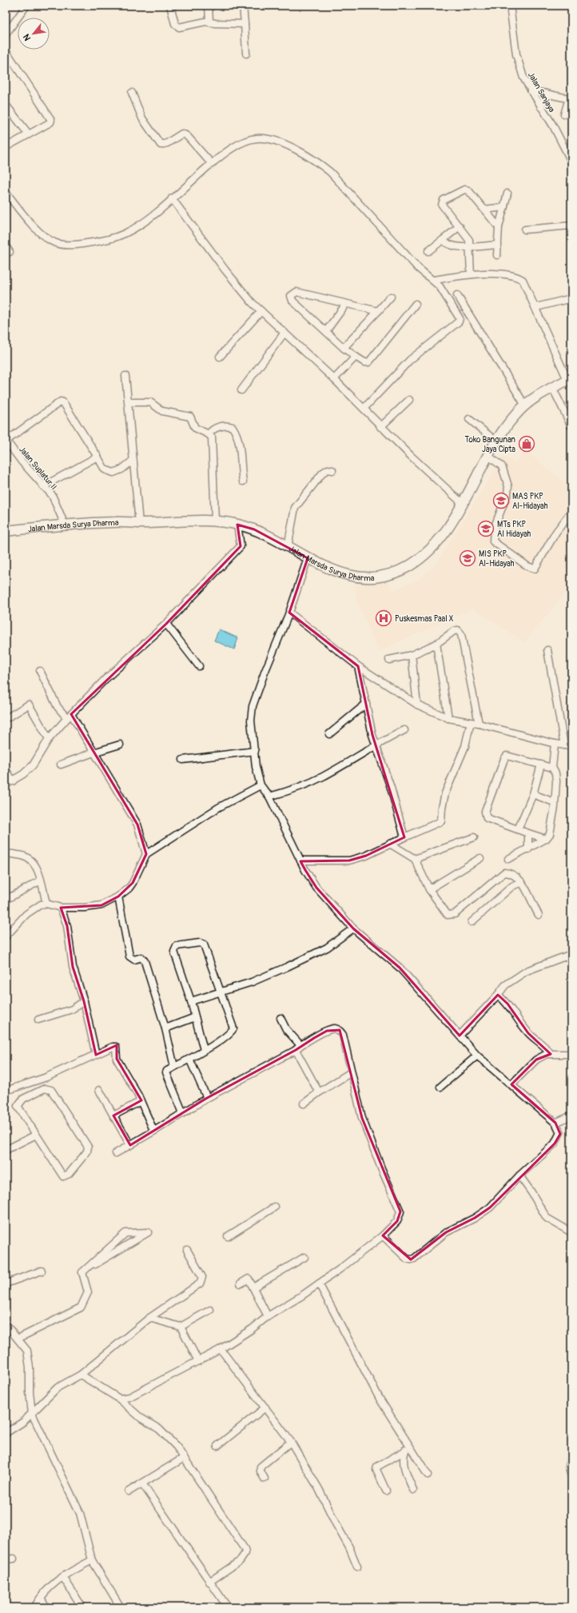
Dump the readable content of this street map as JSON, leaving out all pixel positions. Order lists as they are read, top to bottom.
{
  "streets": {
    "highway": ["Jalan Marsda Surya Dharma"],
    "street": ["Jalan Sanjaya", "Jalan Suplatur II"]
  },
  "crossings": [
    ["Jalan Suplatur II", "Jalan Marsda Surya Dharma"]
  ],
  "places": {
    "shop": ["Toko Bangunan Jaya Cipta"],
    "school or university": ["MAS PKP Al-Hidayah", "MTs PKP Al Hidayah", "MIS PKP Al-Hidayah"],
    "hospital": ["Puskesmas Paal X"]
  },
  "north": "bottom left"
}
